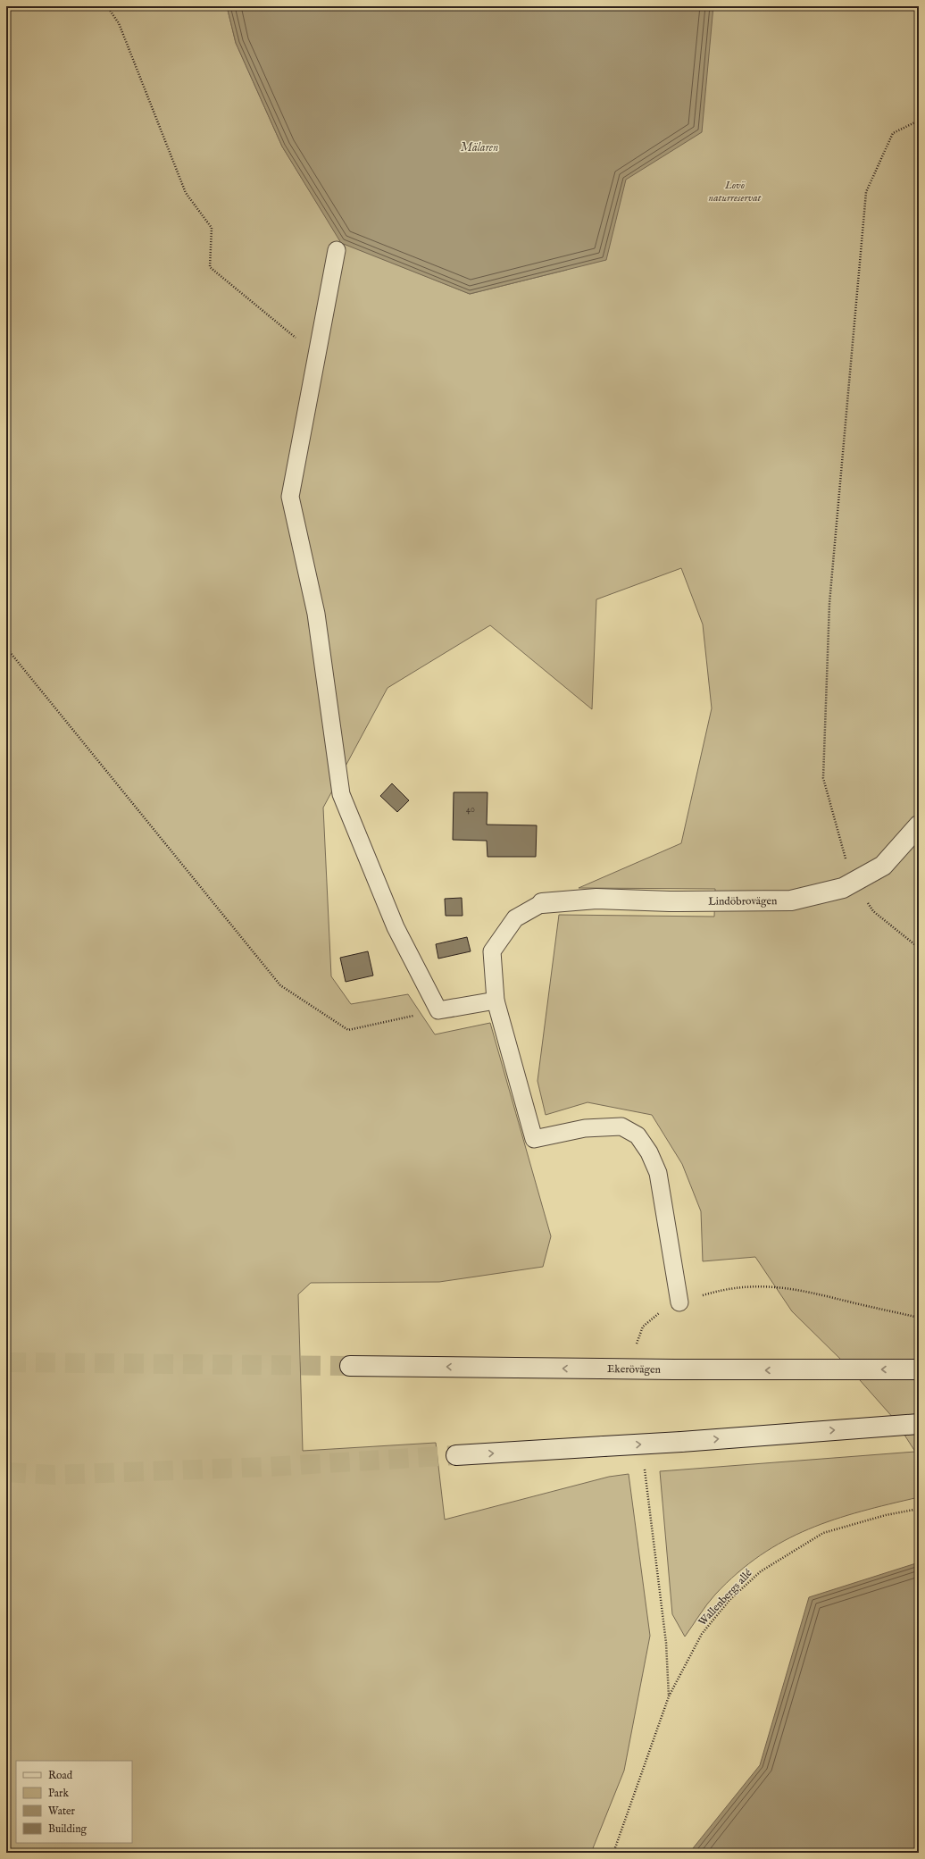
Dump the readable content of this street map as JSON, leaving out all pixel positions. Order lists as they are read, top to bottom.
{
  "streets": {
    "main road": ["Lindöbrovägen", "Ekerövägen"],
    "path": ["Wallenbergs allé"]
  },
  "water": ["Mälaren"],
  "parks": ["Lovö naturreservat"],
  "house_numbers": ["40"],
  "legend": [
    "Road",
    "Park",
    "Water",
    "Building"
  ]
}
